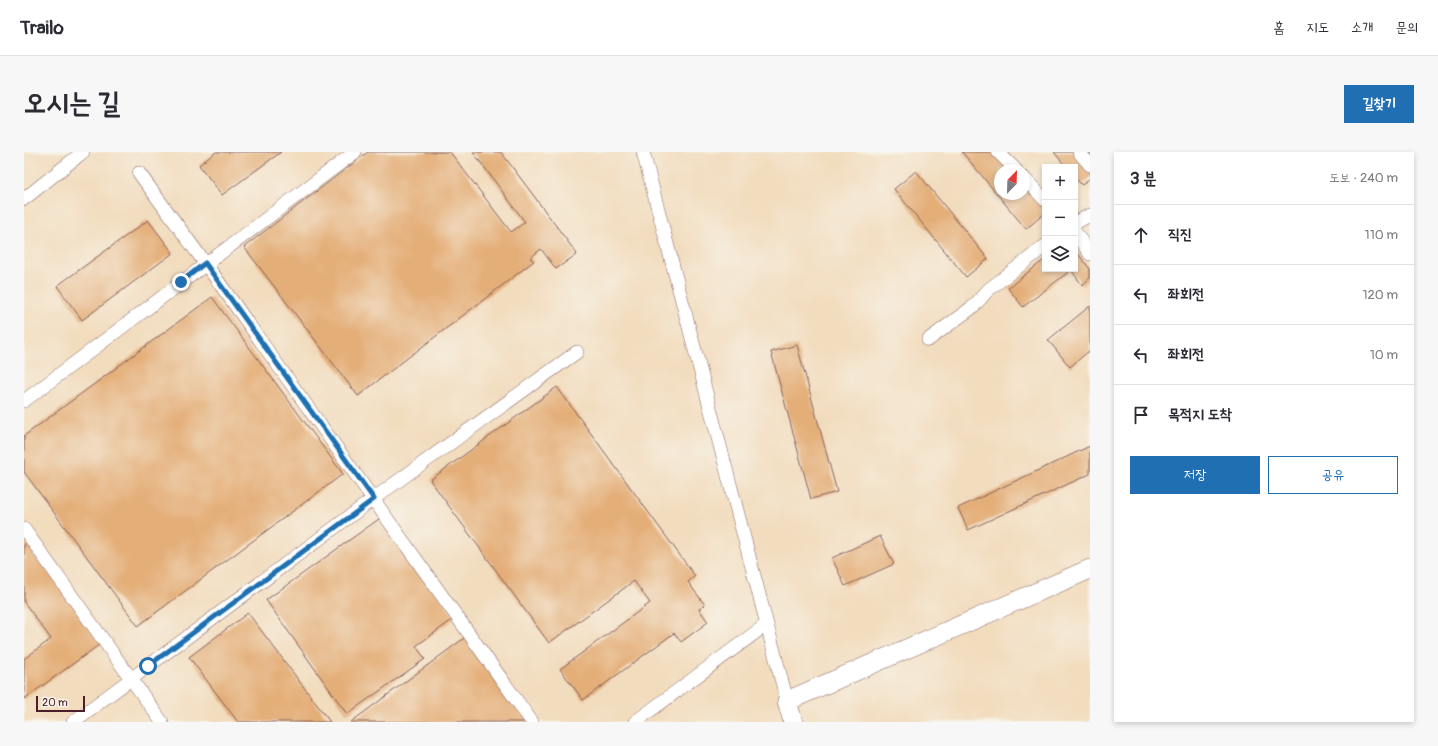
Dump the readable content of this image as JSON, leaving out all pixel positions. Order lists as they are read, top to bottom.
{
  "scale_bar": "20 m",
  "north": "top right",
  "page": {
    "header": "Trailo",
    "nav": [
      "홈",
      "지도",
      "소개",
      "문의"
    ],
    "buttons": [
      "길찾기",
      ["저장", "공유"]
    ],
    "title": "오시는 길",
    "heading": ["3 분", "도보 · 240 m"],
    "map_buttons": ["+", "−"],
    "list": [
      ["직진", "110 m"],
      ["좌회전", "120 m"],
      ["좌회전", "10 m"],
      "목적지 도착"
    ],
    "scale": "20 m"
  }
}
